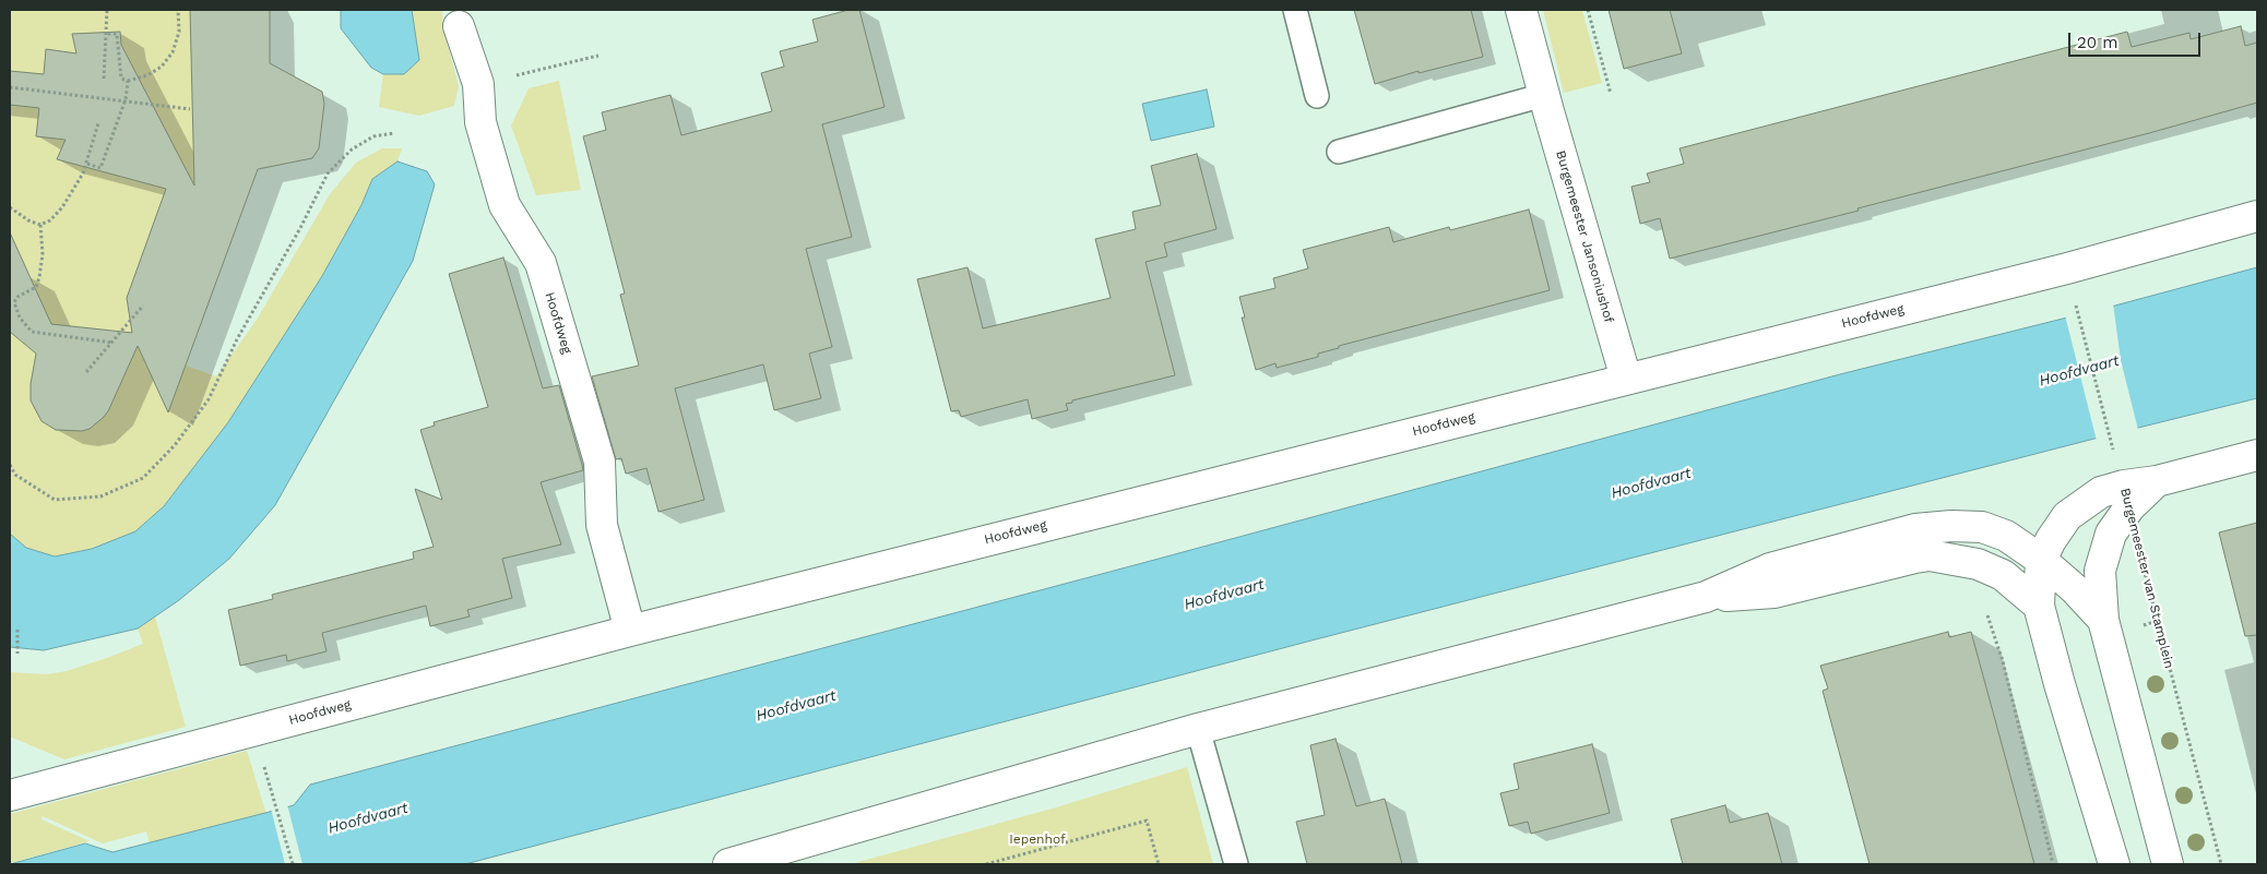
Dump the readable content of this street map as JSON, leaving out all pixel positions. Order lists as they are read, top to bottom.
{
  "streets": {
    "street": ["Burgemeester Jansoniushof", "Hoofdweg"],
    "path": ["Burgemeester van Stamplein"]
  },
  "crossings": [
    ["Burgemeester Jansoniushof", "Hoofdweg"]
  ],
  "water": ["Hoofdvaart"],
  "parks": ["Iepenhof"],
  "scale_bar": "20 m"
}
